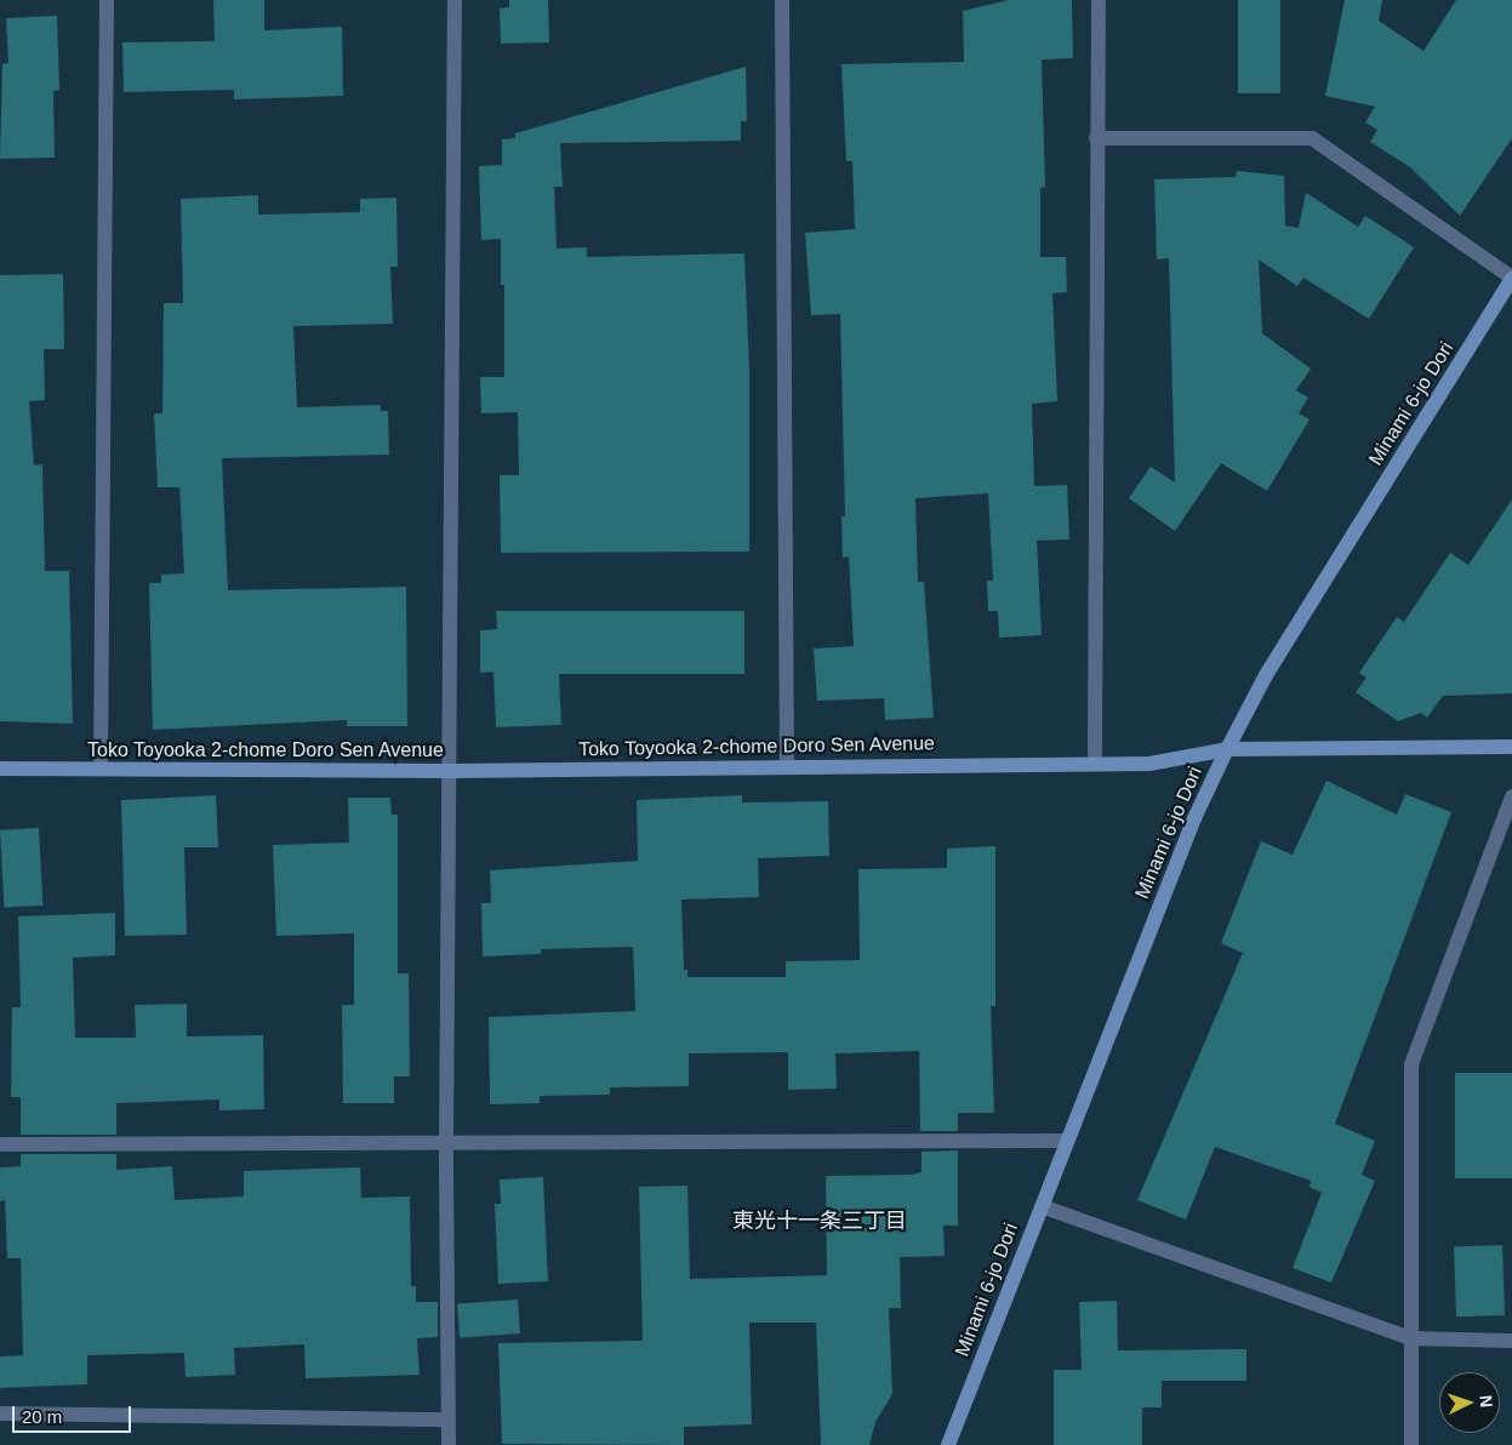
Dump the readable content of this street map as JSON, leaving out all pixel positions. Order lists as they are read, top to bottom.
{
  "streets": {
    "street": ["Minami 6-jo Dori", "Toko Toyooka 2-chome Doro Sen Avenue"]
  },
  "crossings": [
    ["Minami 6-jo Dori", "Toko Toyooka 2-chome Doro Sen Avenue"]
  ],
  "districts": ["東光十一条三丁目"],
  "scale_bar": "20 m",
  "north": "right"
}
